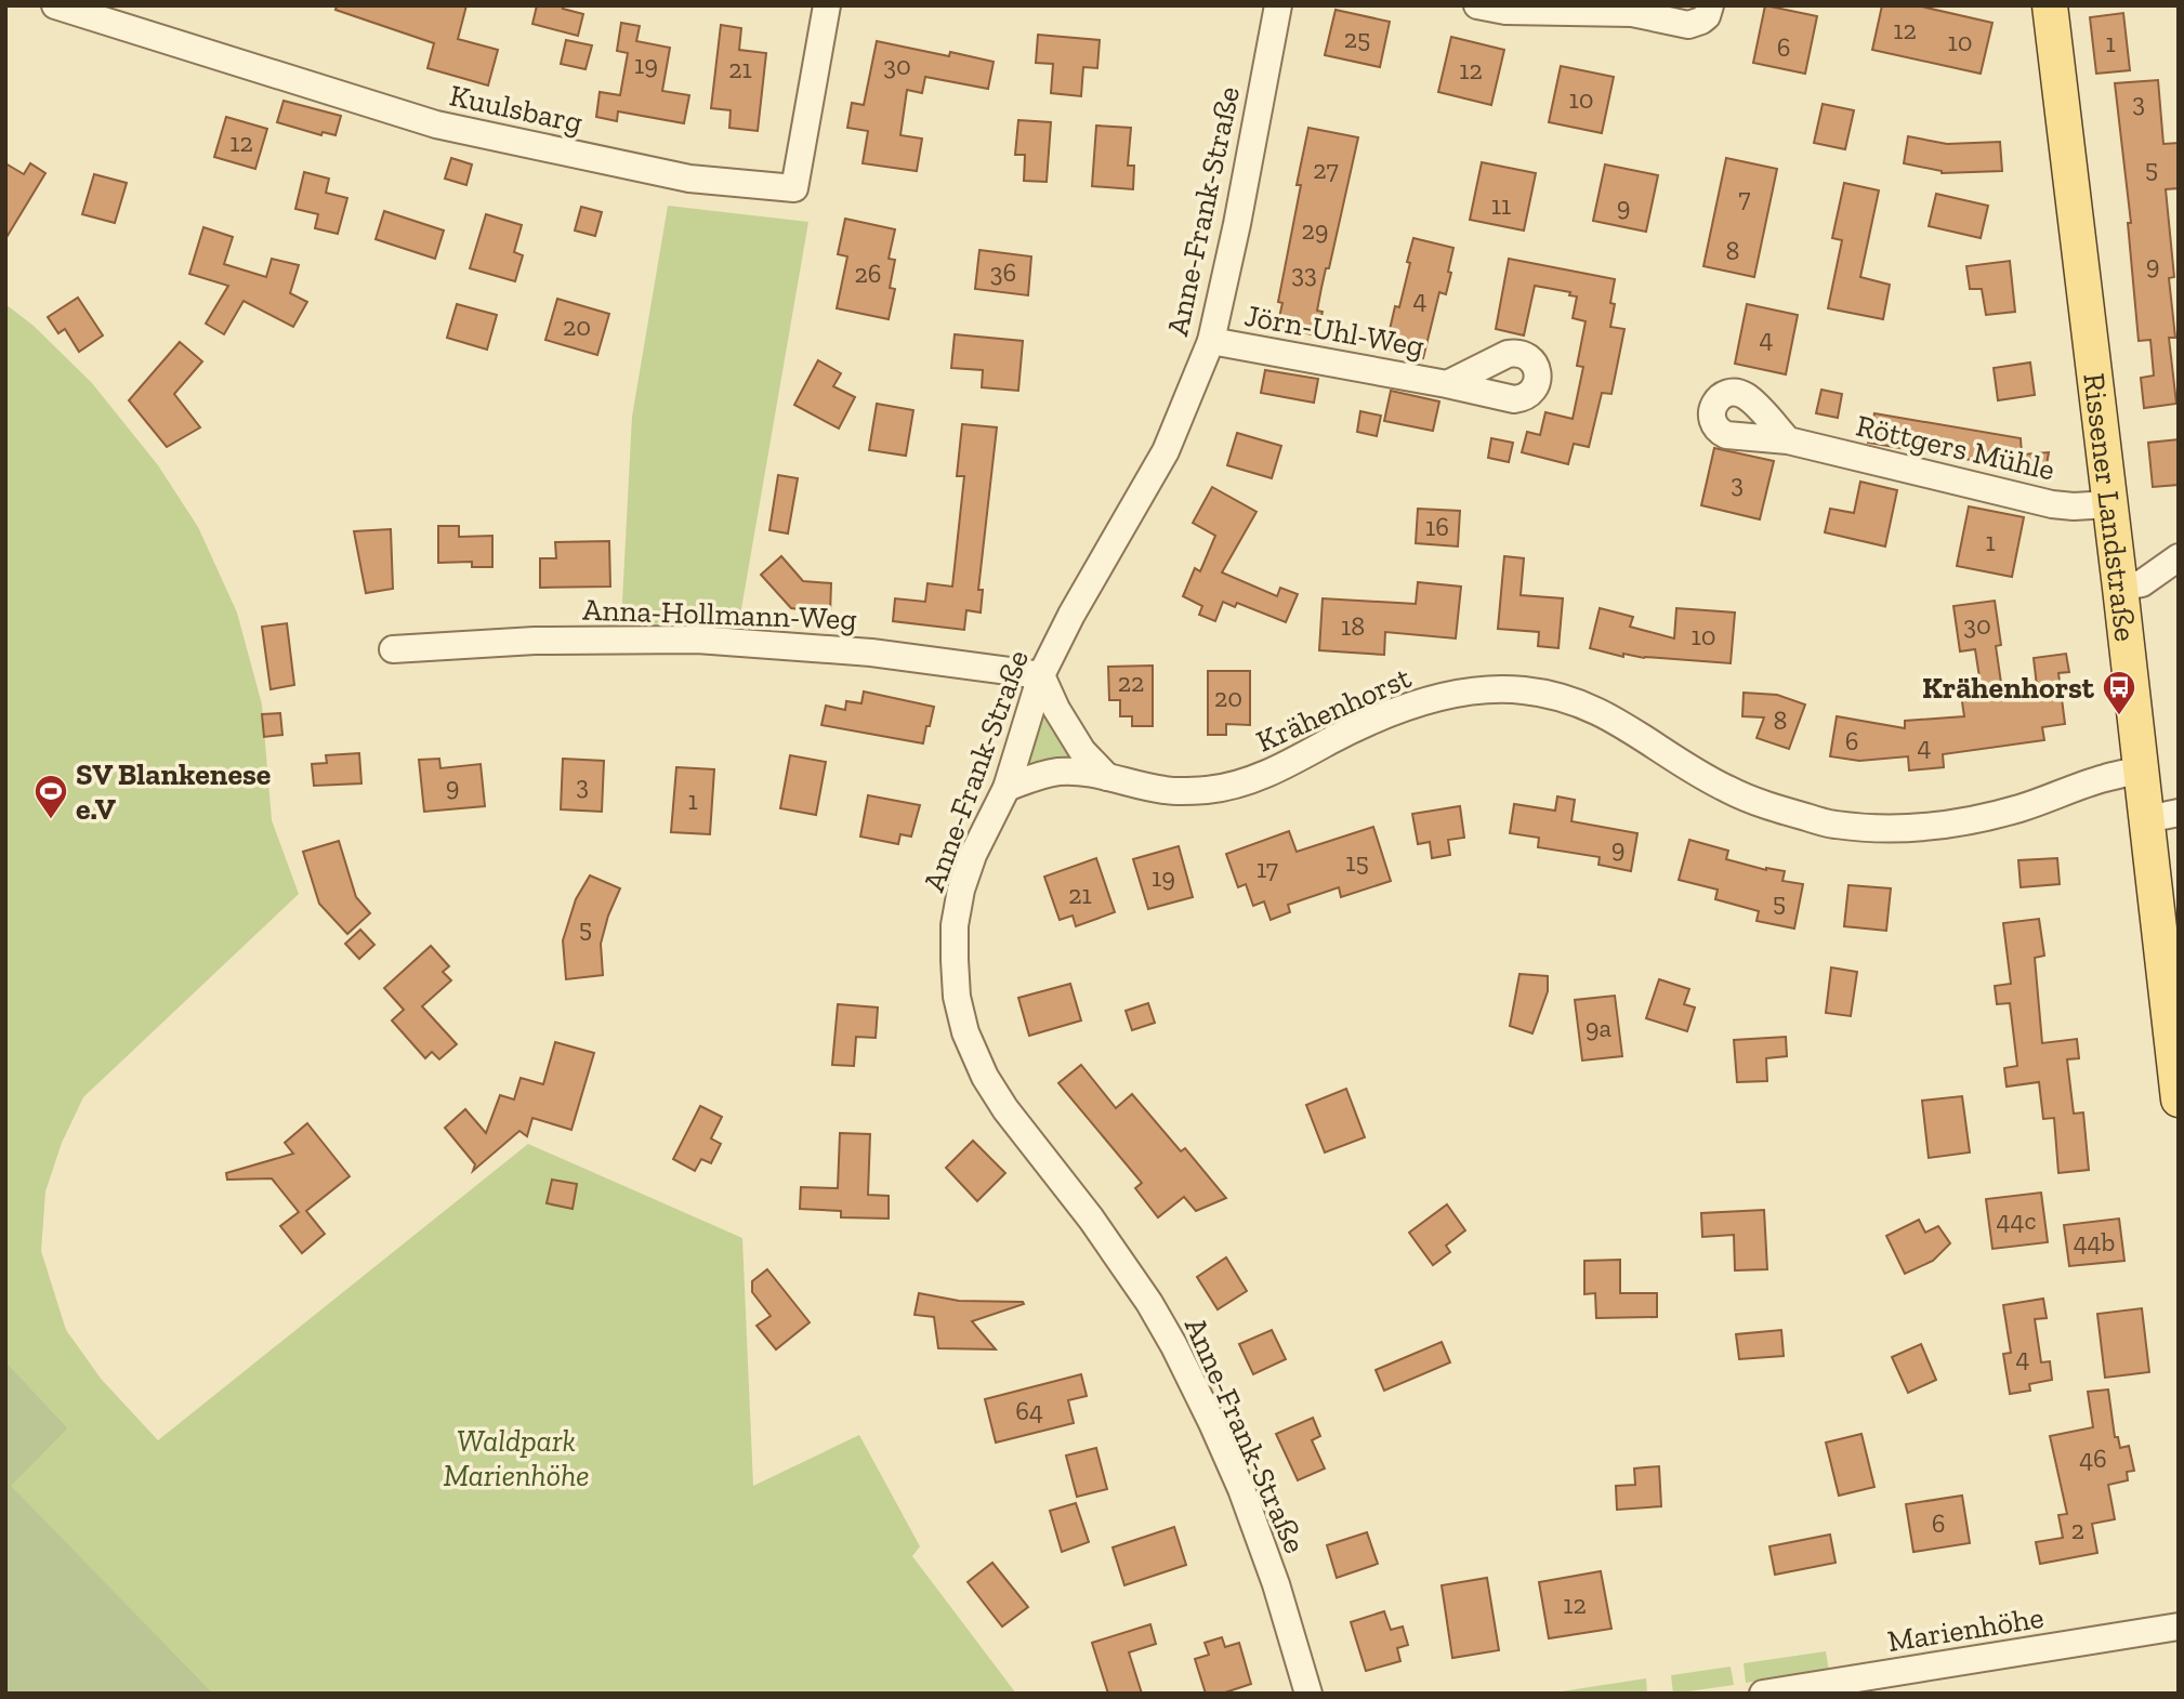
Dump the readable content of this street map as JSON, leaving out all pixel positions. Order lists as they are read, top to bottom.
{
  "streets": {
    "main road": ["Rissener Landstraße"],
    "street": [
      "Kuulsbarg",
      "Anne-Frank-Straße",
      "Jörn-Uhl-Weg",
      "Röttgers Mühle",
      "Anna-Hollmann-Weg",
      "Krähenhorst",
      "Marienhöhe"
    ]
  },
  "crossings": [
    ["Anne-Frank-Straße", "Jörn-Uhl-Weg"],
    ["Anne-Frank-Straße", "Anna-Hollmann-Weg"],
    ["Anne-Frank-Straße", "Krähenhorst"],
    ["Röttgers Mühle", "Rissener Landstraße"],
    ["Rissener Landstraße", "Krähenhorst"]
  ],
  "parks": ["Waldpark Marienhöhe"],
  "places": {
    "bus stop": ["Krähenhorst"],
    "sports": ["SV Blankenese e.V"]
  },
  "house_numbers": [
    "12",
    "25",
    "10",
    "1",
    "6",
    "19",
    "30",
    "21",
    "12",
    "10",
    "3",
    "12",
    "5",
    "27",
    "7",
    "11",
    "9",
    "29",
    "8",
    "9",
    "36",
    "26",
    "33",
    "4",
    "20",
    "4",
    "3",
    "16",
    "1",
    "30",
    "18",
    "10",
    "22",
    "20",
    "8",
    "6",
    "4",
    "3",
    "9",
    "1",
    "9",
    "15",
    "17",
    "19",
    "21",
    "5",
    "5",
    "9a",
    "44c",
    "44b",
    "4",
    "64",
    "46",
    "6",
    "2",
    "12"
  ]
}
